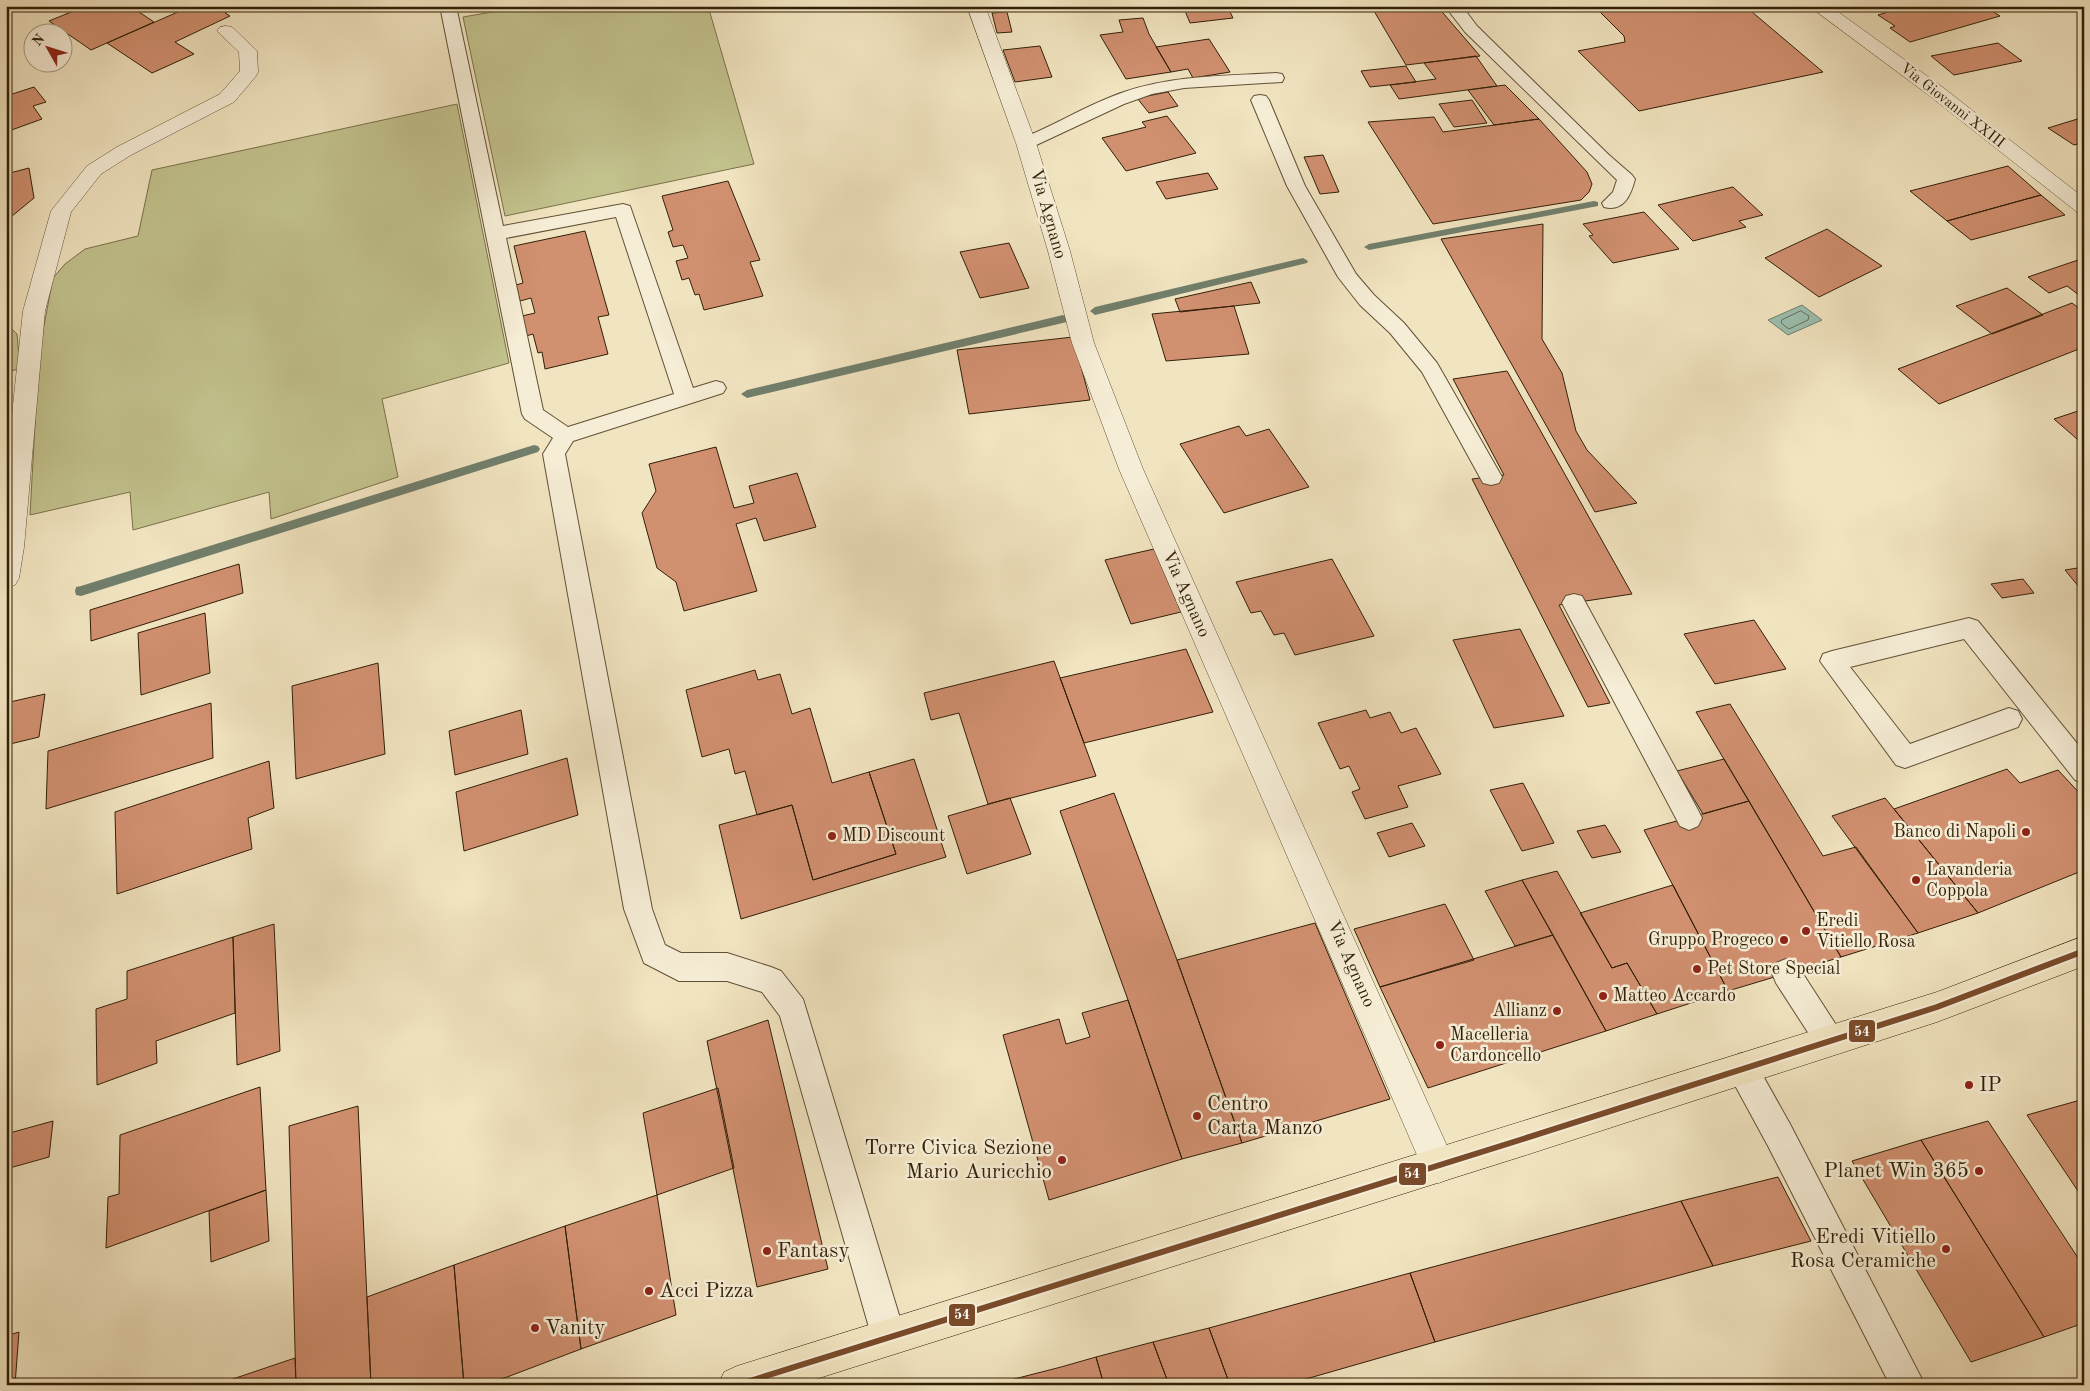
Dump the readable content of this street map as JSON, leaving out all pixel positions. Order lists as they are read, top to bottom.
{
  "streets": {
    "street": ["Via Giovanni XXIII", "Via Agnano"]
  },
  "places": [
    "Banco di Napoli",
    "MD Discount",
    "Lavanderia Coppola",
    "Eredi Vitiello Rosa",
    "Gruppo Progeco",
    "Pet Store Special",
    "Matteo Accardo",
    "Allianz",
    "Macelleria Cardoncello",
    "IP",
    "Centro Carta Manzo",
    "Torre Civica Sezione Mario Auricchio",
    "Planet Win 365",
    "Eredi Vitiello Rosa Ceramiche",
    "Fantasy",
    "Acci Pizza",
    "Vanity"
  ],
  "lines": ["transit line 54"],
  "north": "top left"
}
